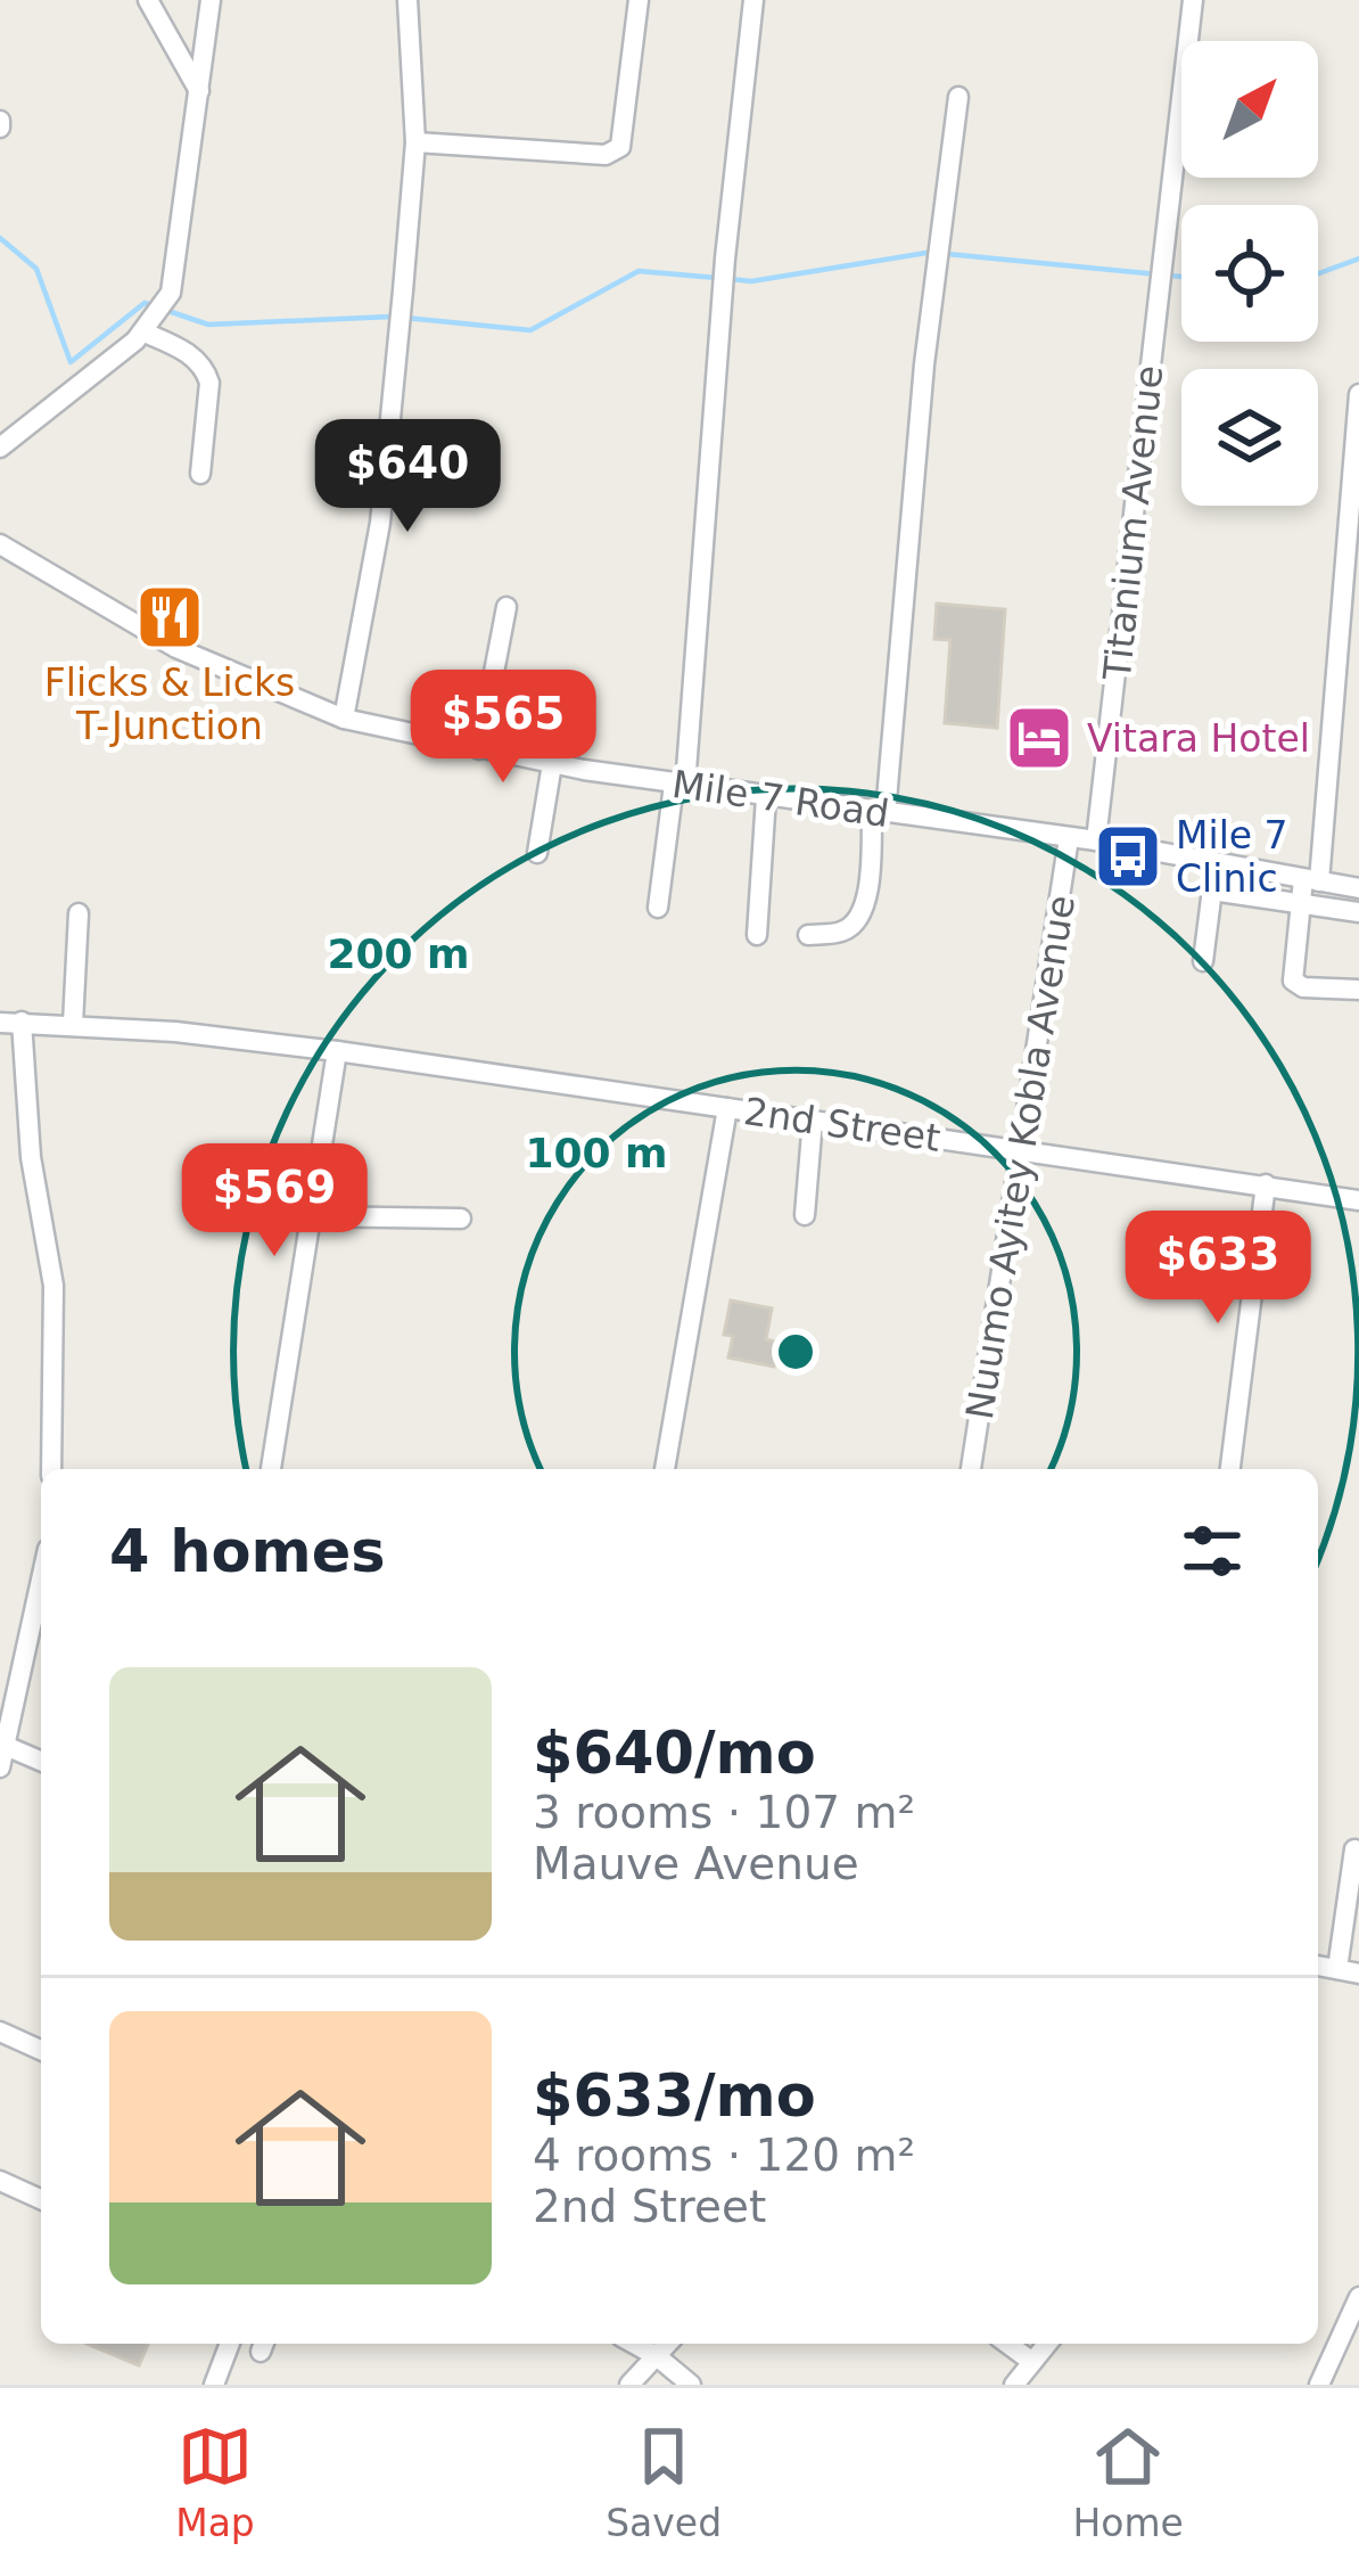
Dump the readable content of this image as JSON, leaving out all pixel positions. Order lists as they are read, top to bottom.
{
  "streets": {
    "street": [
      "Titanium Avenue",
      "Mile 7 Road",
      "2nd Street",
      "Nuumo Ayitey Kobla Avenue"
    ]
  },
  "crossings": [
    ["Titanium Avenue", "Mile 7 Road"],
    ["Mile 7 Road", "Nuumo Ayitey Kobla Avenue"],
    ["2nd Street", "Nuumo Ayitey Kobla Avenue"]
  ],
  "places": {
    "restaurant": ["Flicks & Licks T-Junction"],
    "hotel": ["Vitara Hotel"],
    "bus stop": ["Mile 7 Clinic"]
  },
  "north": "top right",
  "page": {
    "price": [
      "$640",
      "$565",
      "$569",
      "$633"
    ],
    "heading": "4 homes",
    "list": [
      {
        "name": "$640/mo",
        "note": "3 rooms · 107 m² · Mauve Avenue"
      },
      {
        "name": "$633/mo",
        "note": "4 rooms · 120 m² · 2nd Street"
      }
    ],
    "tabs": ["Map", "Saved", "Home"]
  },
  "rings": ["200 m", "100 m"]
}
